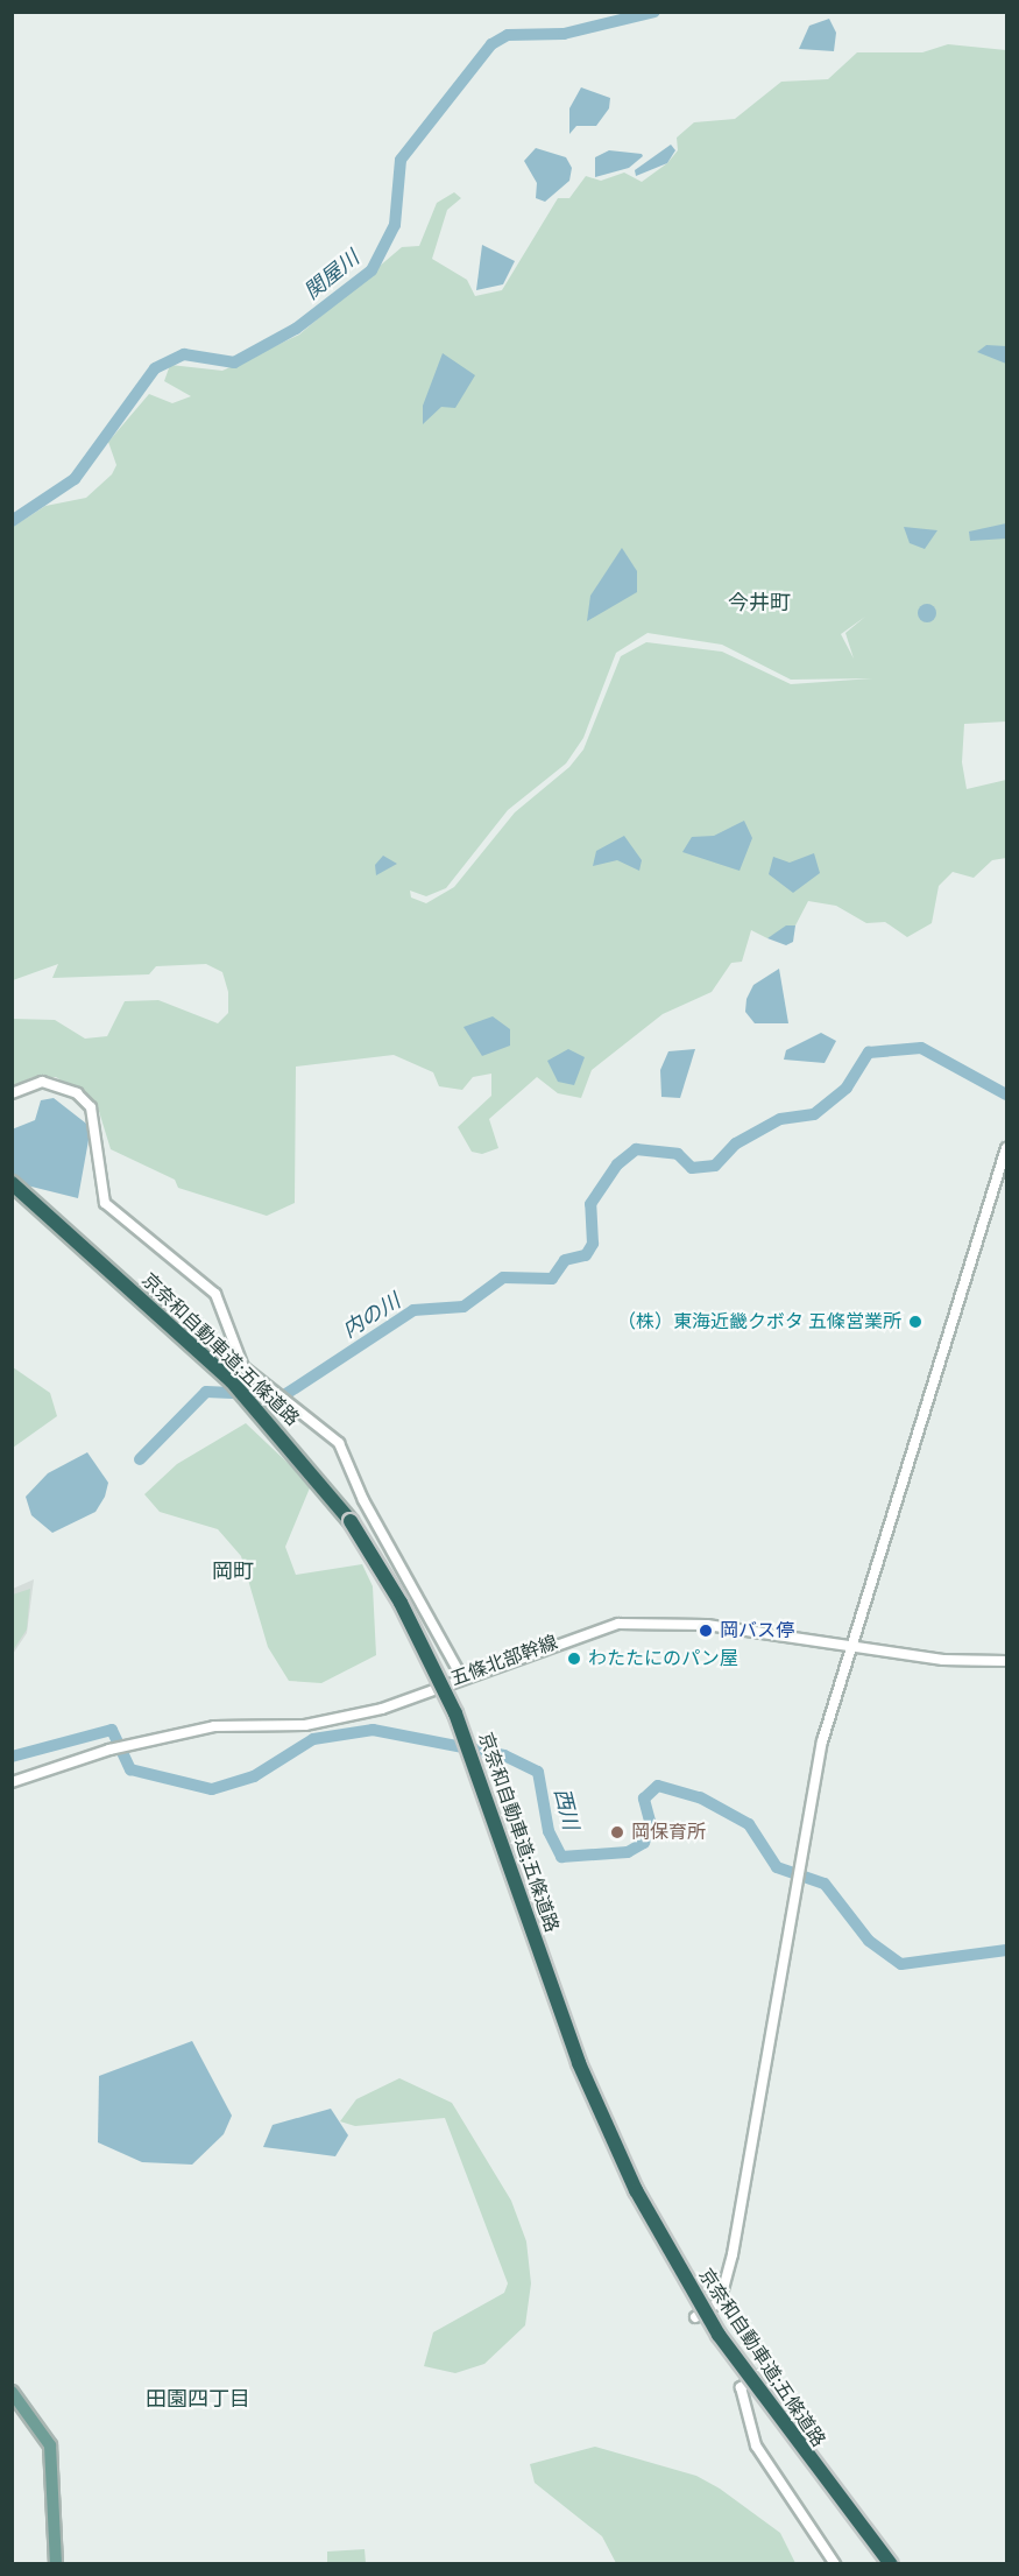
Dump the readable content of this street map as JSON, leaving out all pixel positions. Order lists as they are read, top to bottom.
{
  "streets": {
    "highway": ["京奈和自動車道;五條道路"],
    "street": ["五條北部幹線"]
  },
  "districts": ["今井町", "岡町", "田園四丁目"],
  "water": ["関屋川", "内の川", "西川"],
  "places": [
    "（株）東海近畿クボタ 五條営業所",
    "岡バス停",
    "わたたにのパン屋",
    "岡保育所"
  ]
}
